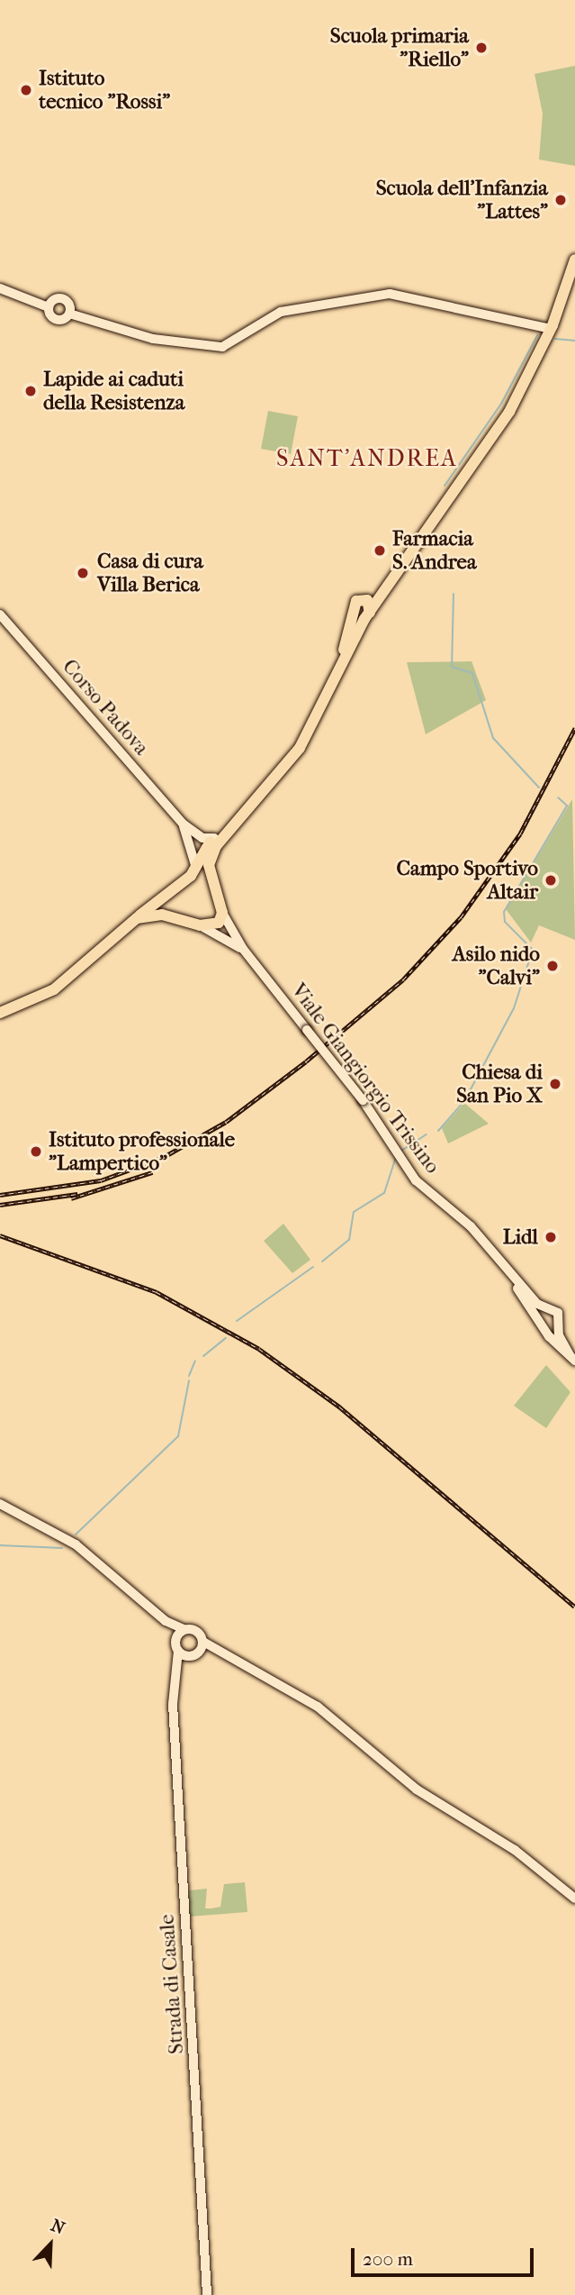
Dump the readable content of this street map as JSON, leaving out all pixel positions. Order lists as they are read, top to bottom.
{
  "streets": {
    "main road": ["Viale Giangiorgio Trissino"],
    "street": ["Corso Padova", "Strada di Casale"]
  },
  "crossings": [
    ["Corso Padova", "Viale Giangiorgio Trissino"]
  ],
  "districts": ["SANT'ANDREA"],
  "places": [
    "Scuola primaria \"Riello\"",
    "Istituto tecnico \"Rossi\"",
    "Scuola dell'Infanzia \"Lattes\"",
    "Lapide ai caduti della Resistenza",
    "Farmacia S. Andrea",
    "Casa di cura Villa Berica",
    "Campo Sportivo Altair",
    "Asilo nido \"Calvi\"",
    "Chiesa di San Pio X",
    "Istituto professionale \"Lampertico\"",
    "Lidl"
  ],
  "scale_bar": "200 m",
  "north": "top right"
}
